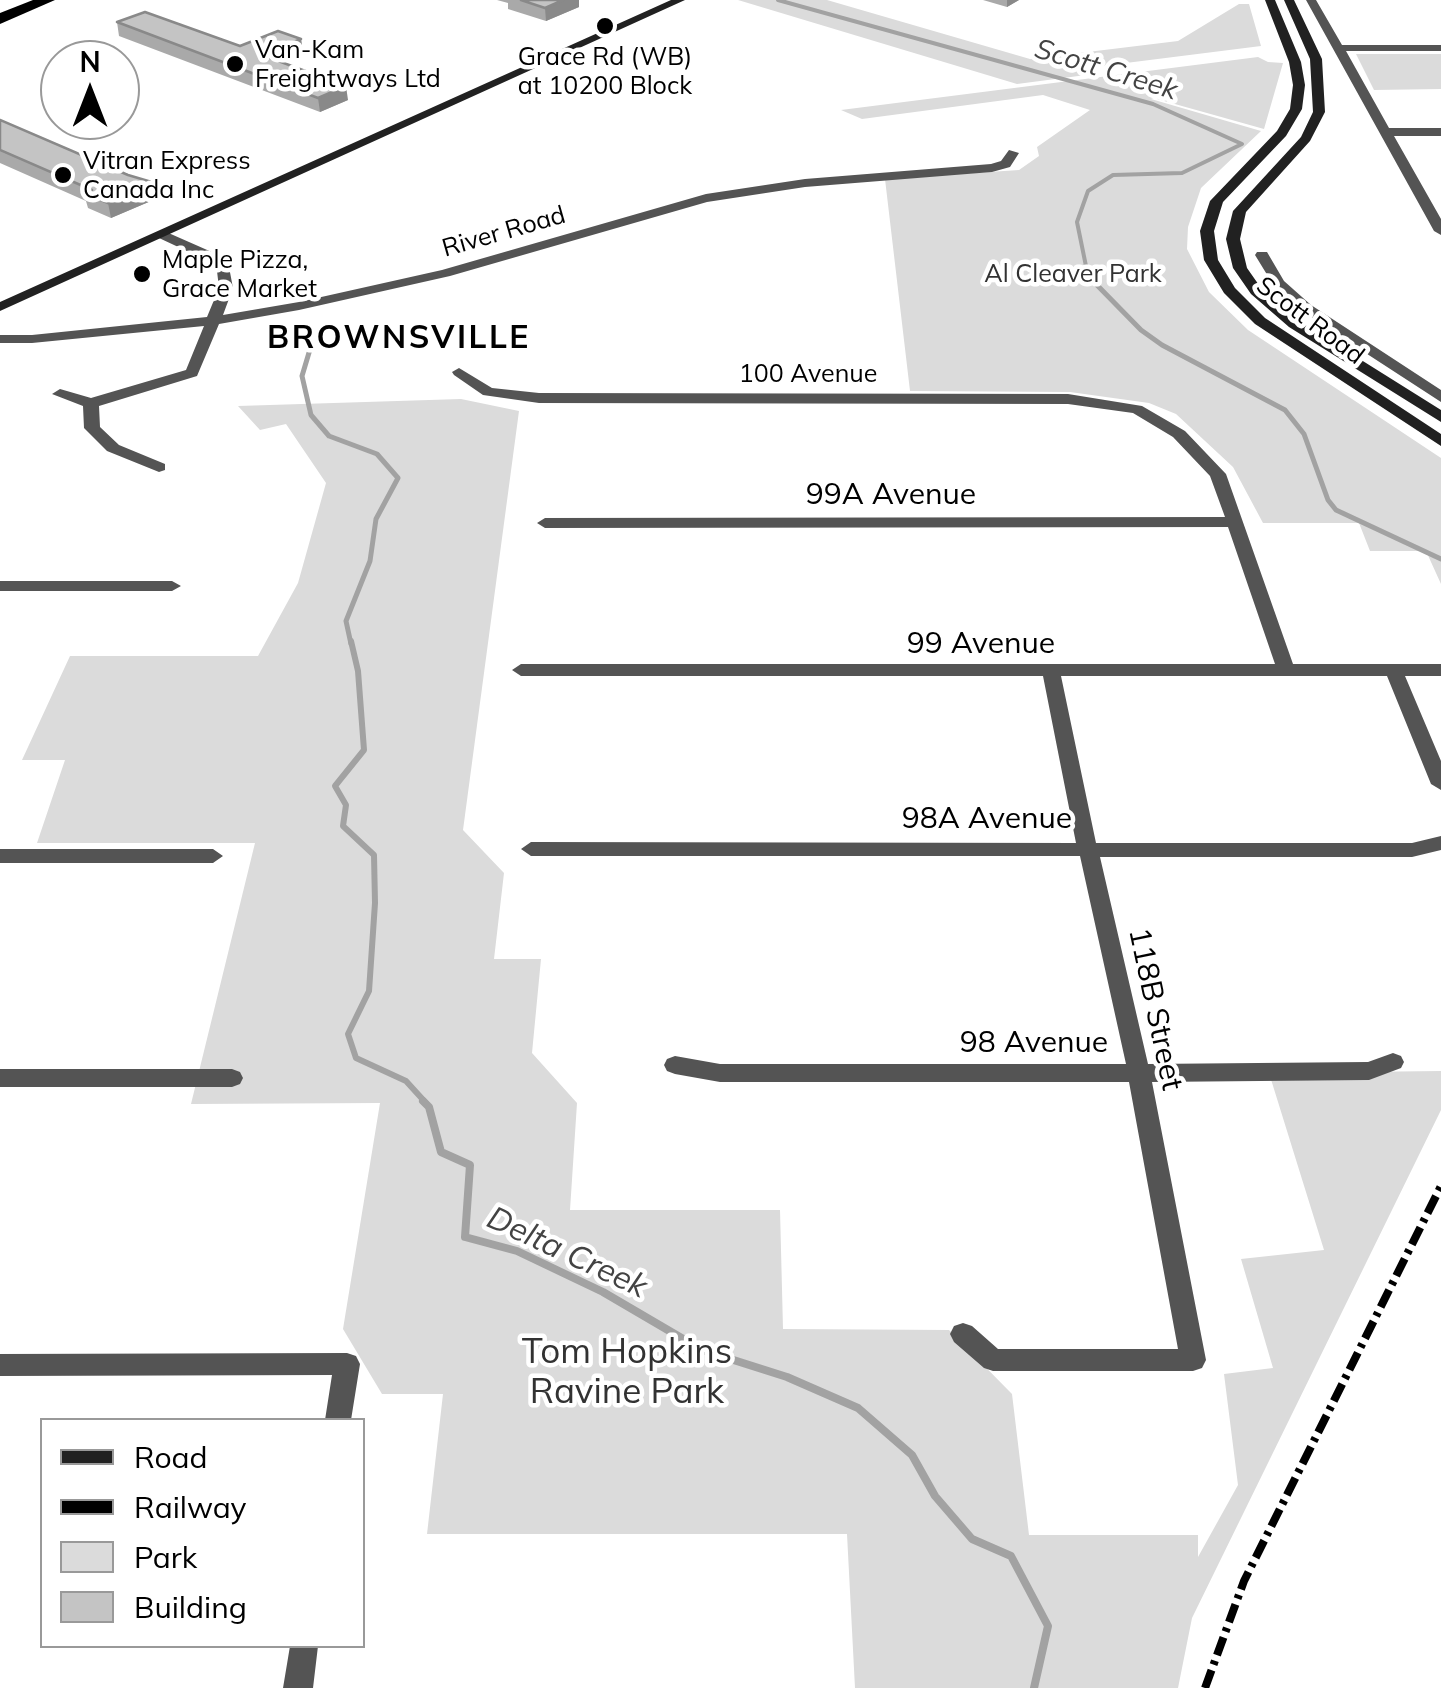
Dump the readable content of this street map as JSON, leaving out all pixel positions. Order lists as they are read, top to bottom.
{
  "streets": {
    "main road": ["Scott Road"],
    "street": [
      "River Road",
      "100 Avenue",
      "99A Avenue",
      "99 Avenue",
      "98A Avenue",
      "118B Street",
      "98 Avenue"
    ]
  },
  "crossings": [
    ["100 Avenue", "99A Avenue"],
    ["99 Avenue", "118B Street"],
    ["98A Avenue", "118B Street"],
    ["118B Street", "98 Avenue"]
  ],
  "districts": ["BROWNSVILLE"],
  "water": ["Scott Creek", "Delta Creek"],
  "parks": ["Al Cleaver Park", "Tom Hopkins Ravine Park"],
  "places": [
    "Grace Rd (WB) at 10200 Block",
    "Van-Kam Freightways Ltd",
    "Vitran Express Canada Inc",
    "Maple Pizza, Grace Market"
  ],
  "legend": [
    "Road",
    "Railway",
    "Park",
    "Building"
  ],
  "north": "top"
}
